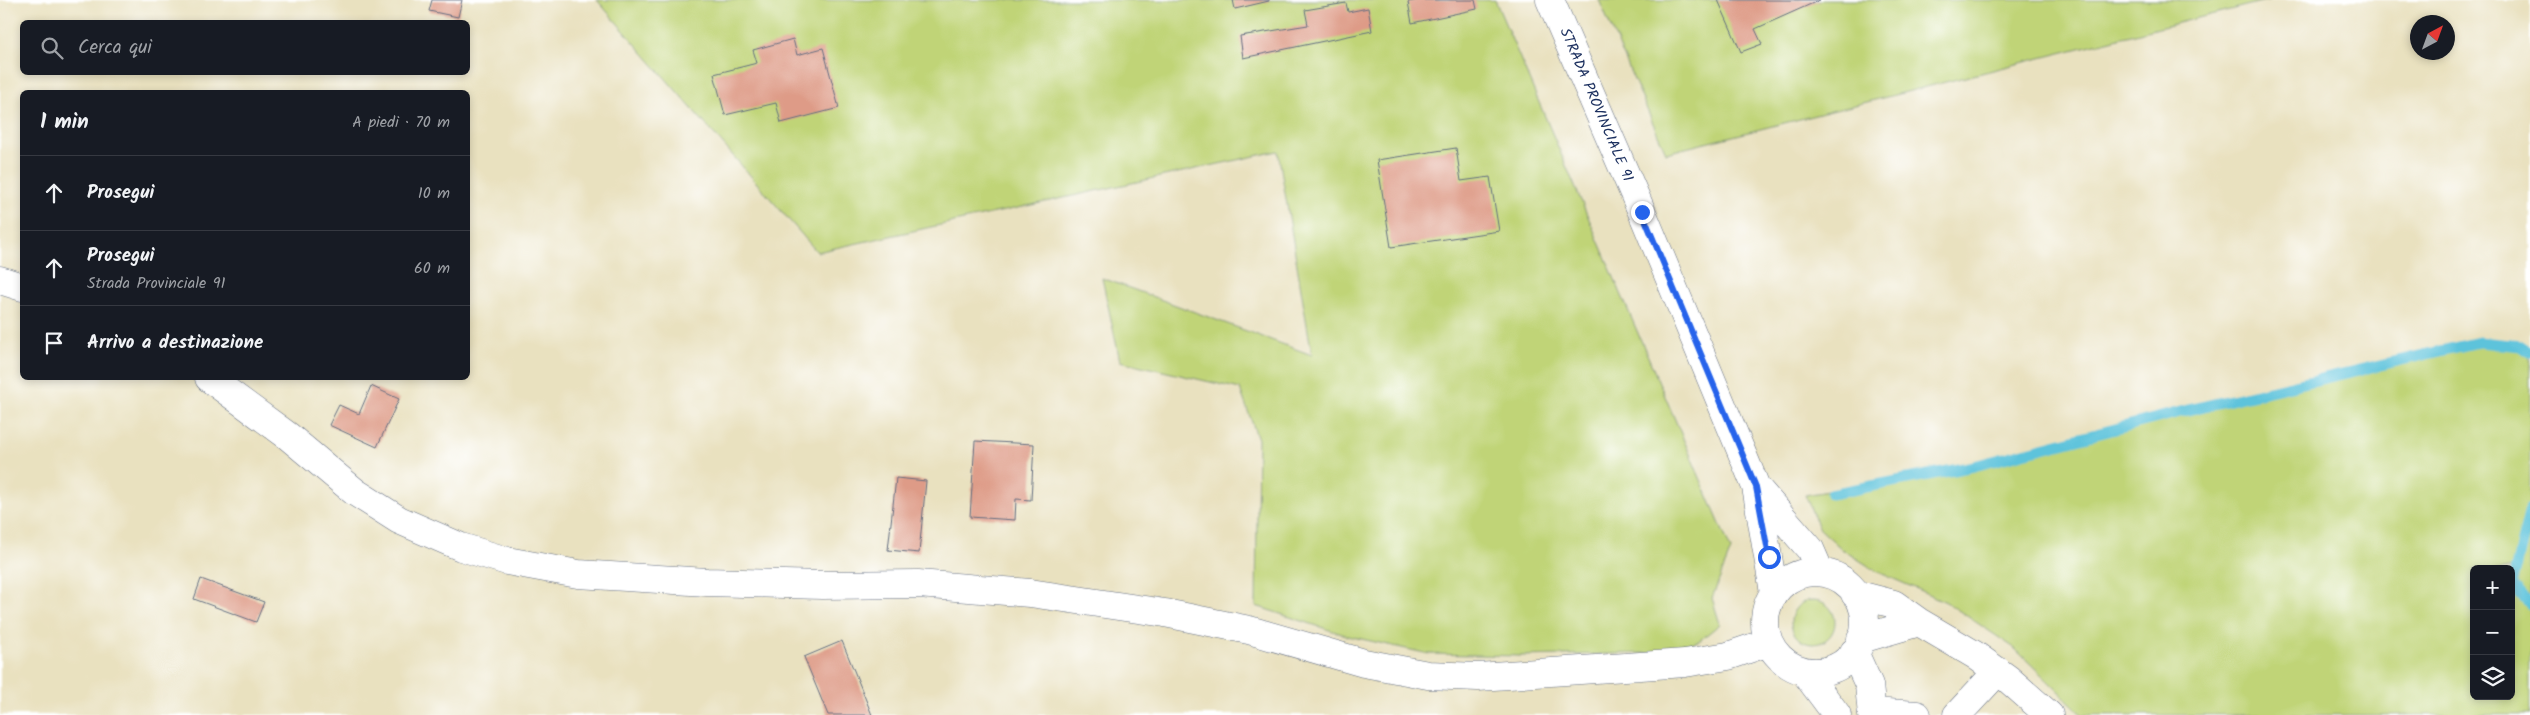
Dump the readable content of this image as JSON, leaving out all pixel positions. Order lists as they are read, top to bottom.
{
  "streets": {
    "street": ["STRADA PROVINCIALE 91"]
  },
  "north": "top right",
  "page": {
    "search": "Cerca qui",
    "heading": ["1 min", "A piedi · 70 m"],
    "list": [
      ["Prosegui", "10 m"],
      ["Prosegui", "Strada Provinciale 91", "60 m"],
      "Arrivo a destinazione"
    ],
    "map_buttons": ["+", "−"]
  }
}
